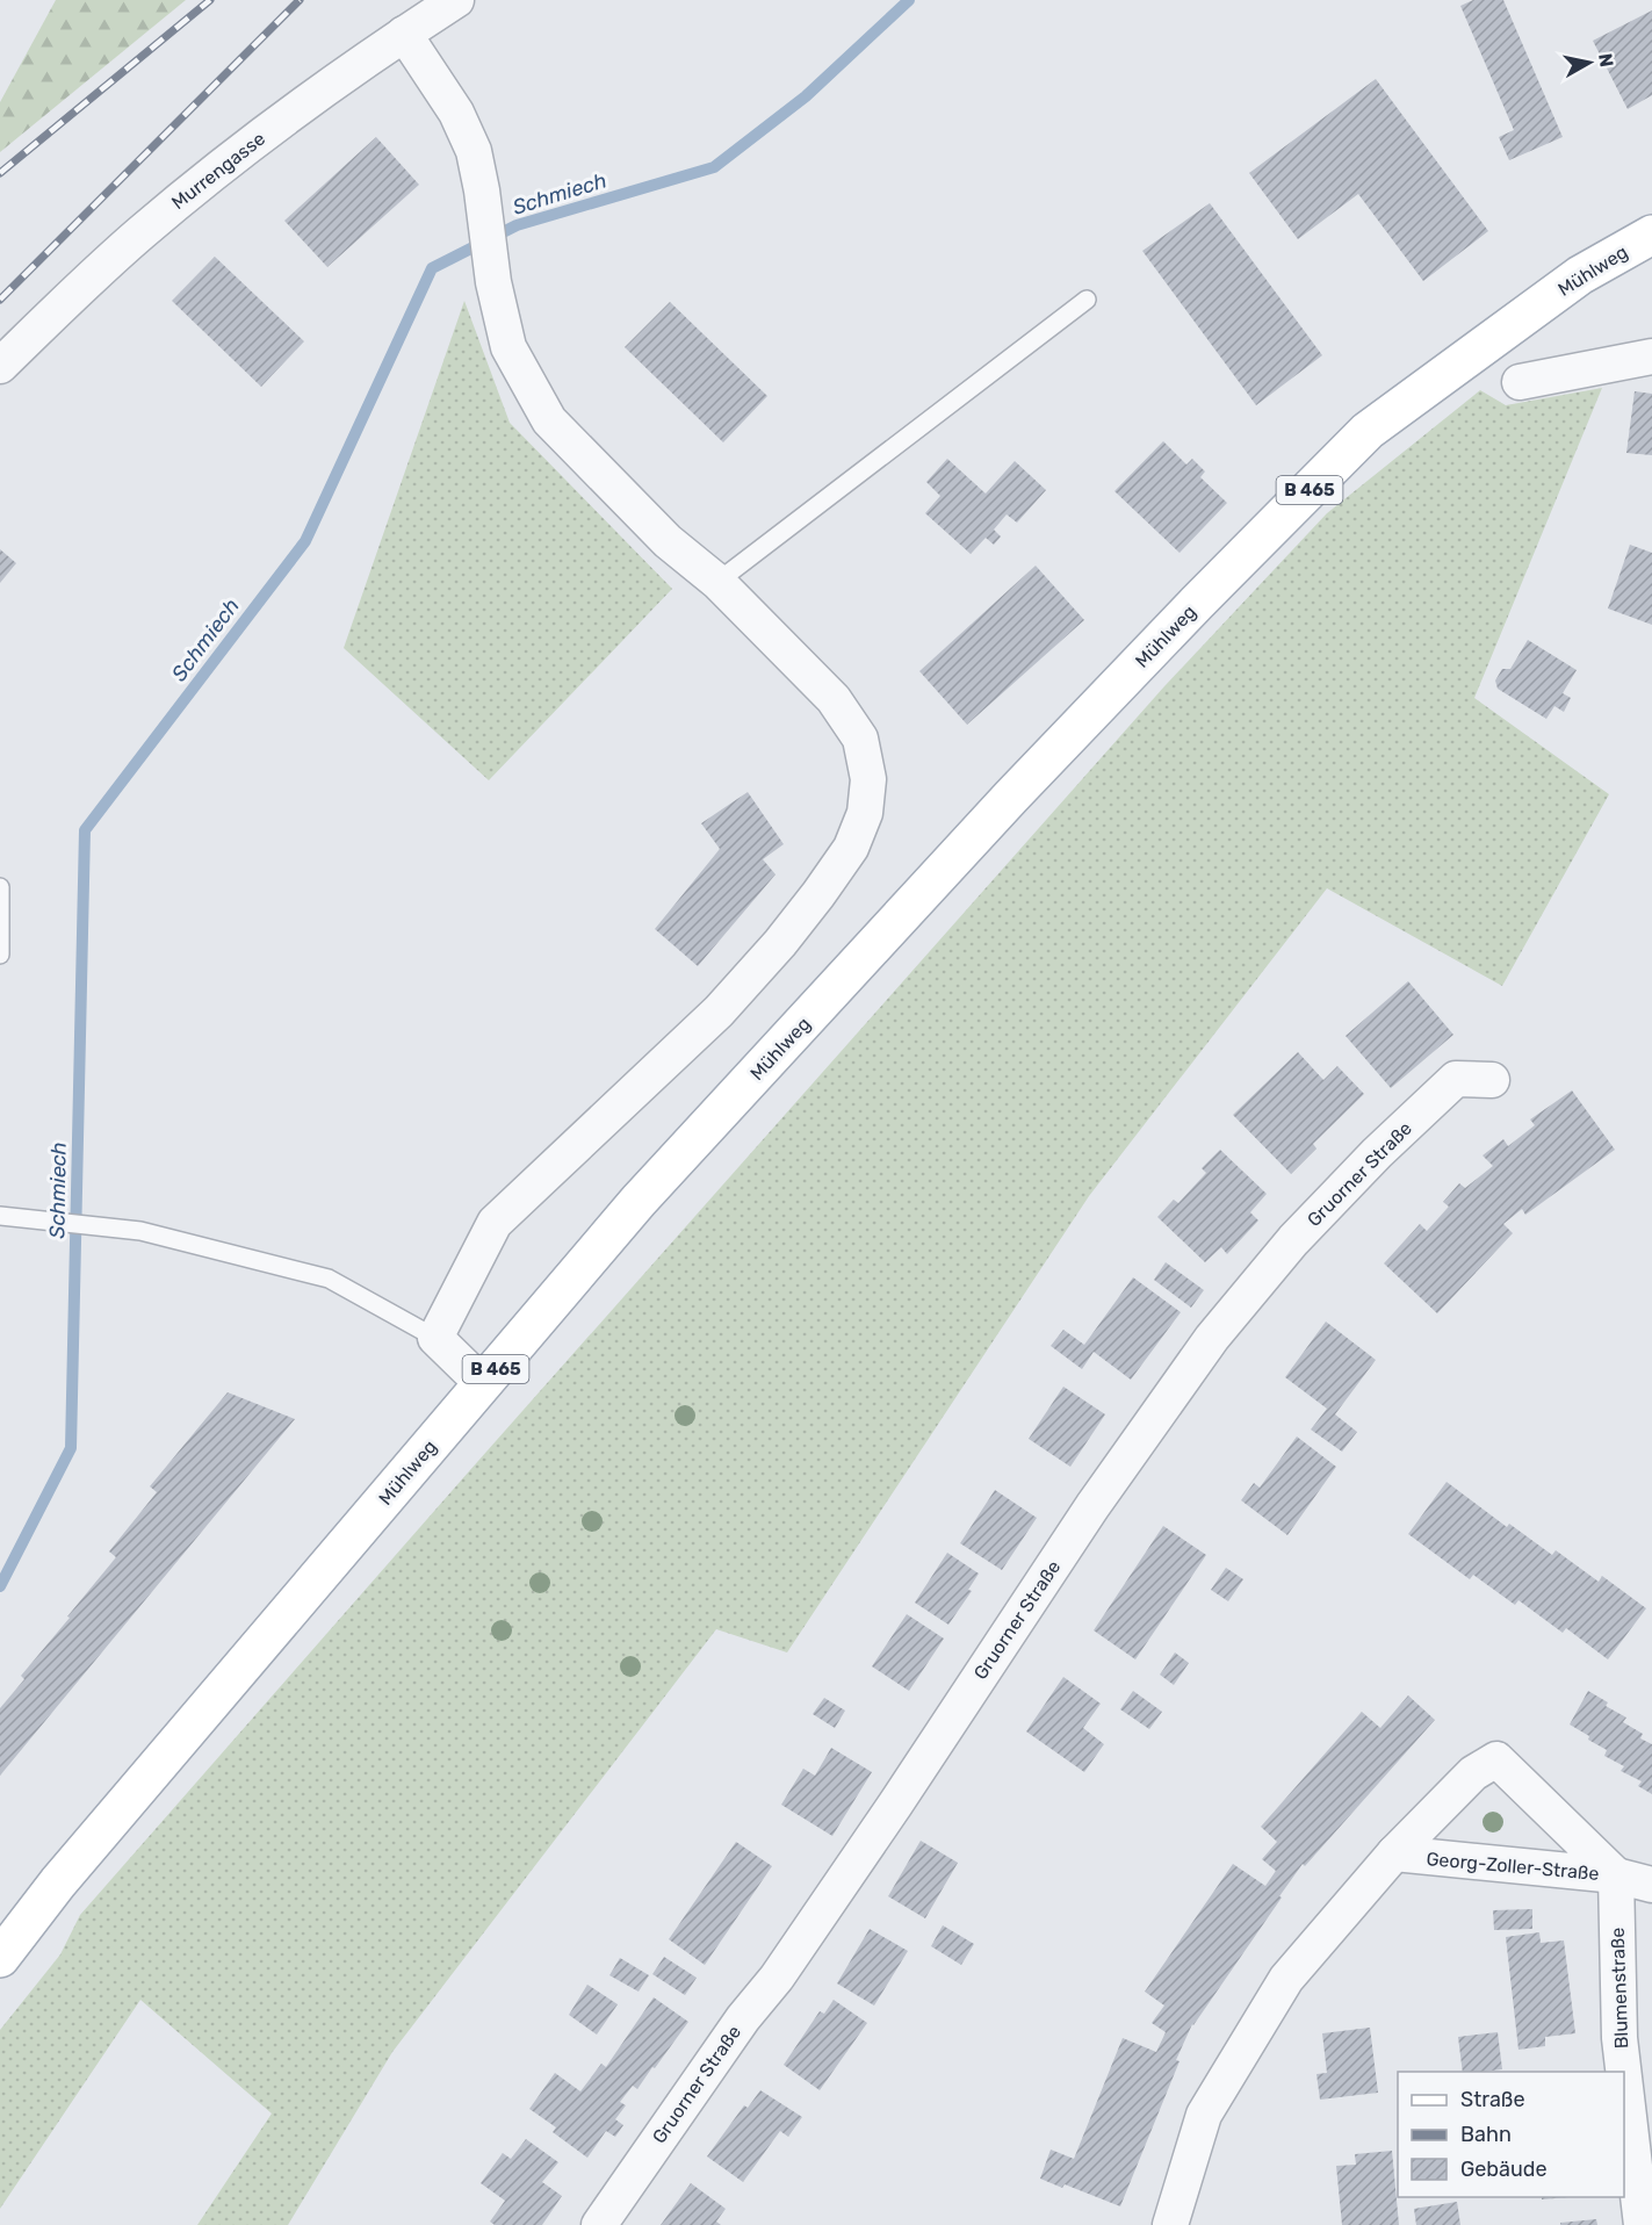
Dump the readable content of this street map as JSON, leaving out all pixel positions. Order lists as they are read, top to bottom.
{
  "streets": {
    "main road": ["Mühlweg", "B 465"],
    "street": [
      "Murrengasse",
      "Gruorner Straße",
      "Georg-Zoller-Straße",
      "Blumenstraße"
    ]
  },
  "crossings": [
    ["Georg-Zoller-Straße", "Blumenstraße"]
  ],
  "water": ["Schmiech"],
  "legend": ["Straße", "Bahn", "Gebäude"],
  "north": "right"
}
